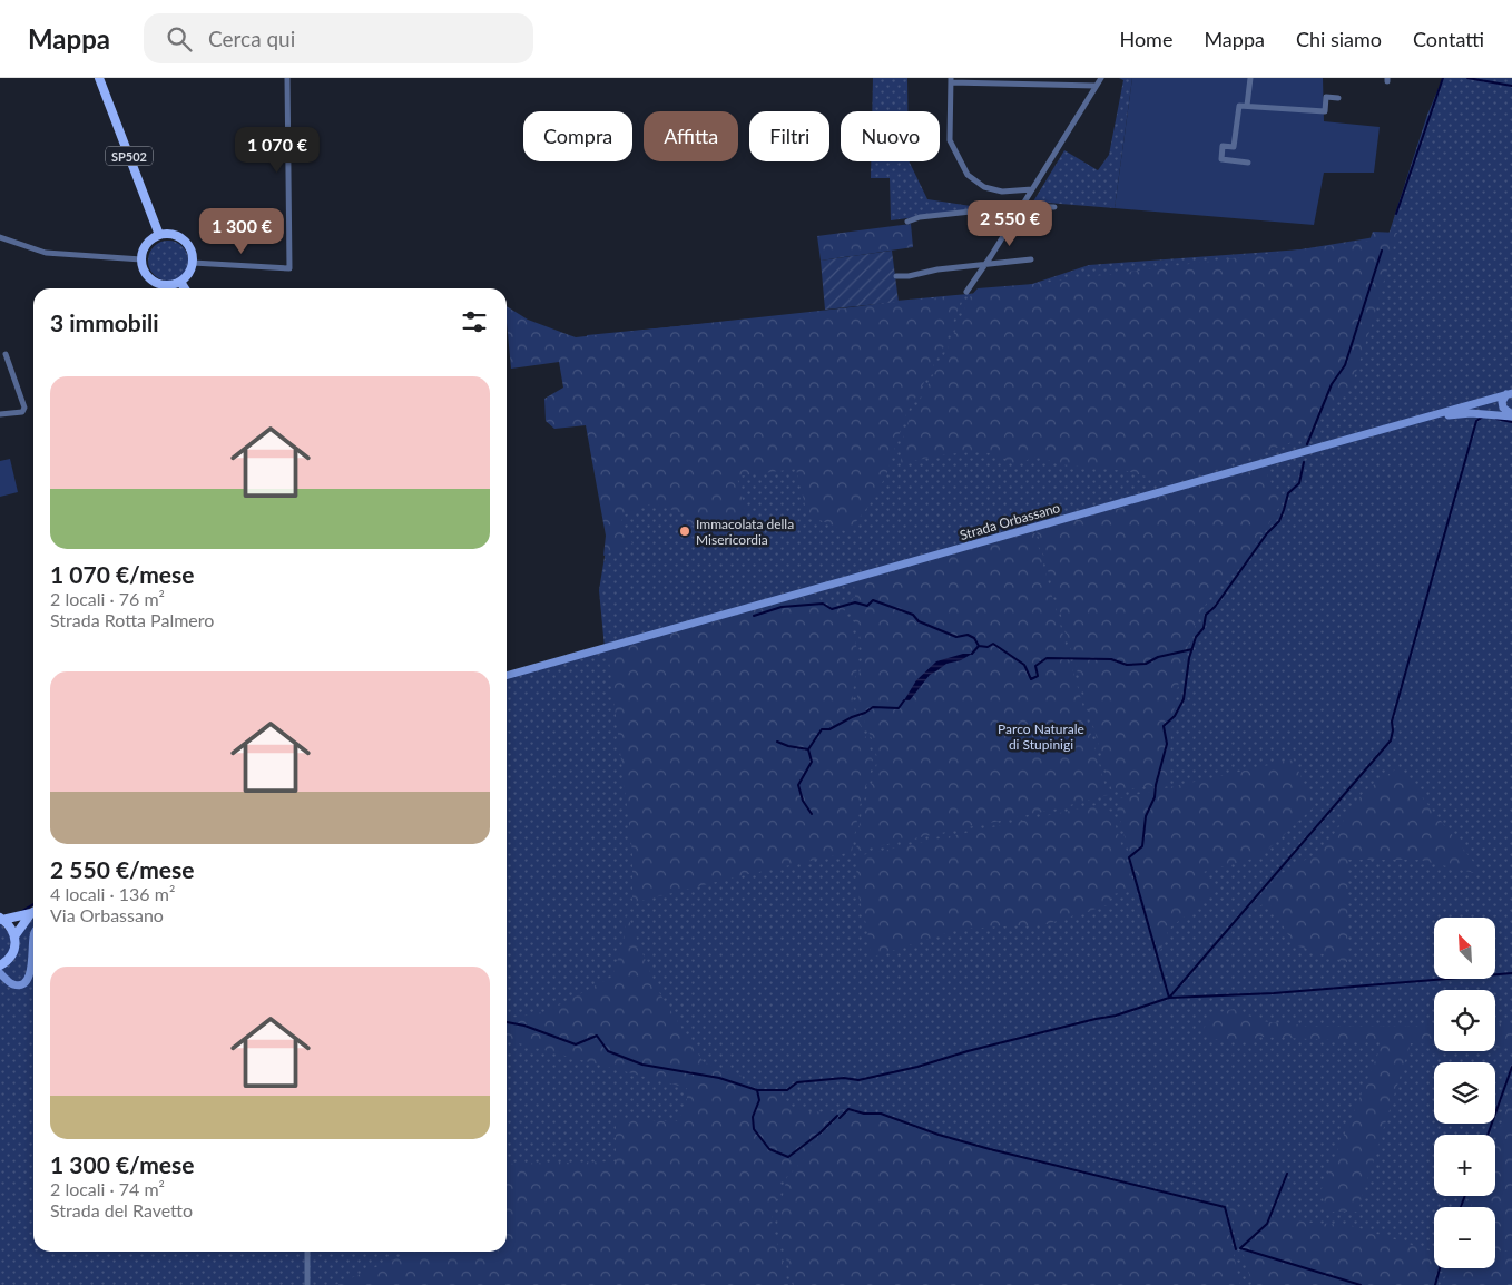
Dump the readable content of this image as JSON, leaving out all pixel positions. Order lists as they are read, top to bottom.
{
  "streets": {
    "main road": ["SP502", "Strada Orbassano"]
  },
  "parks": ["Parco Naturale di Stupinigi"],
  "places": ["Immacolata della Misericordia"],
  "north": "top left",
  "page": {
    "header": "Mappa",
    "search": "Cerca qui",
    "nav": [
      "Home",
      "Mappa",
      "Chi siamo",
      "Contatti"
    ],
    "chip": [
      "Compra",
      "Affitta",
      "Filtri",
      "Nuovo"
    ],
    "price": ["1 070 €", "2 550 €", "1 300 €"],
    "heading": "3 immobili",
    "list": [
      {
        "name": "1 070 €/mese",
        "note": "2 locali · 76 m² · Strada Rotta Palmero"
      },
      {
        "name": "2 550 €/mese",
        "note": "4 locali · 136 m² · Via Orbassano"
      },
      {
        "name": "1 300 €/mese",
        "note": "2 locali · 74 m² · Strada del Ravetto"
      }
    ],
    "map_buttons": ["+", "−"]
  }
}
